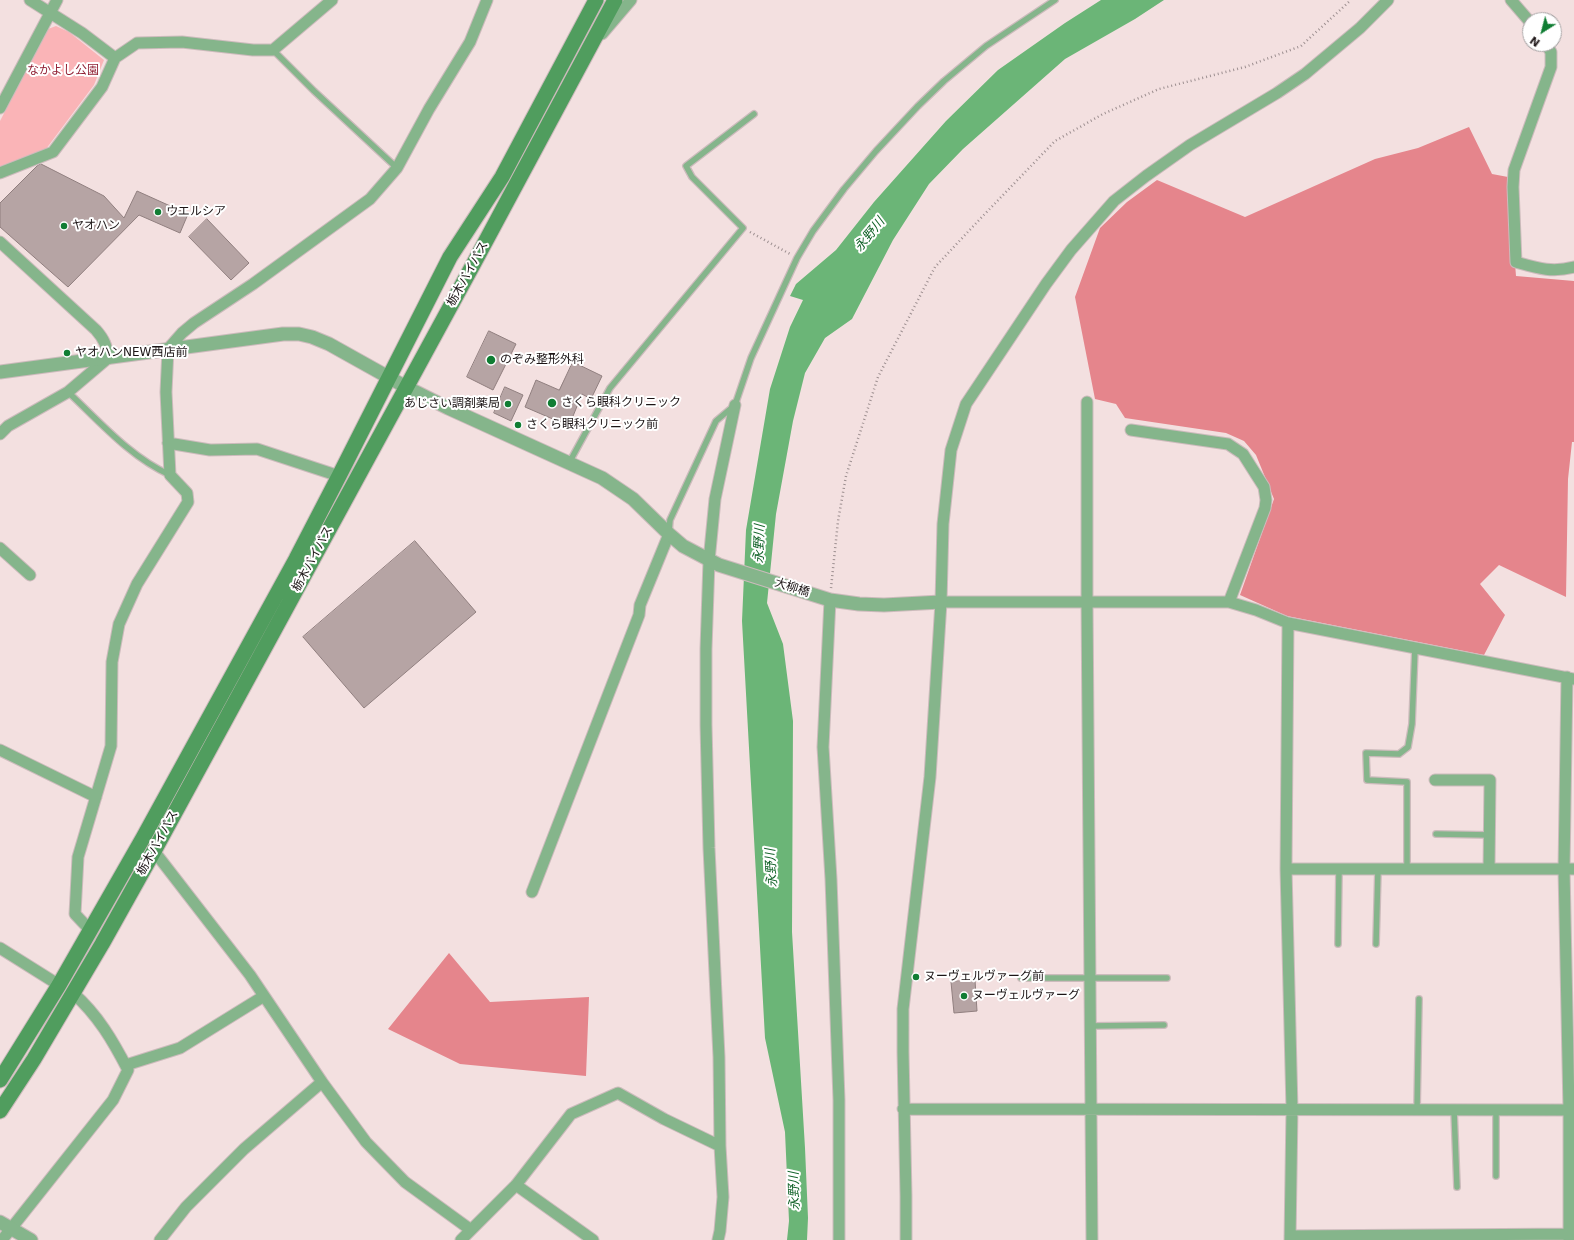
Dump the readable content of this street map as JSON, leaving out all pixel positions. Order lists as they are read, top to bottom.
{
  "streets": {
    "main road": ["栃木バイパス"],
    "street": ["大柳橋"]
  },
  "crossings": [
    ["栃木バイパス", "大柳橋"]
  ],
  "water": ["永野川"],
  "parks": ["なかよし公園"],
  "places": [
    "ウエルシア",
    "ヤオハン",
    "ヤオハンNEW西店前",
    "のぞみ整形外科",
    "さくら眼科クリニック",
    "あじさい調剤薬局",
    "さくら眼科クリニック前",
    "ヌーヴェルヴァーグ前",
    "ヌーヴェルヴァーグ"
  ],
  "north": "bottom left"
}
